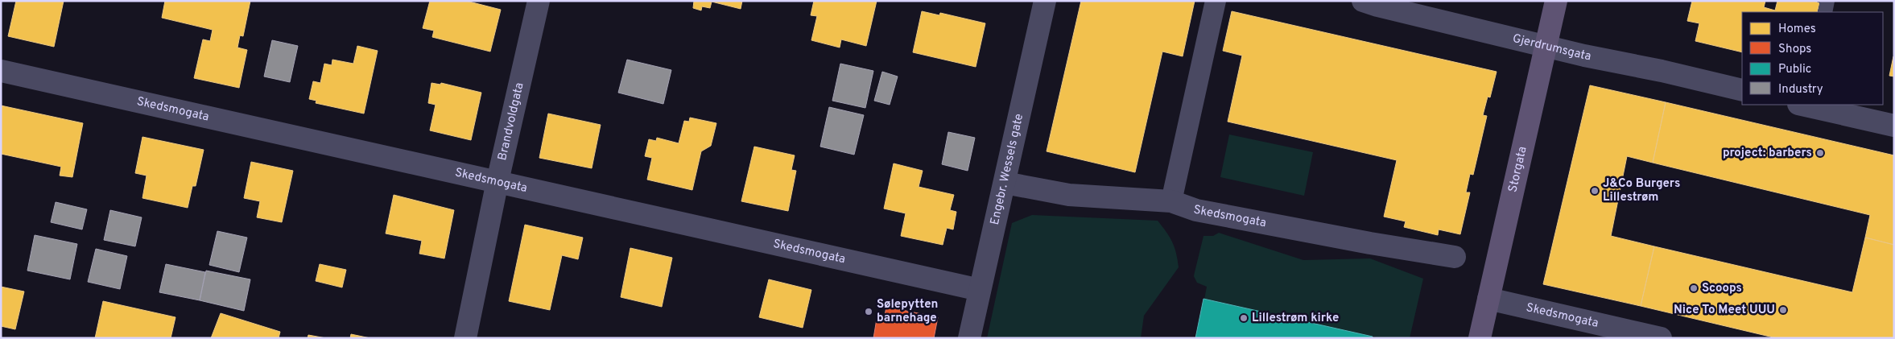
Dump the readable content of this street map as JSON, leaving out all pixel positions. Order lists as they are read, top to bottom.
{
  "streets": {
    "main road": ["Storgata"],
    "street": [
      "Gjerdrumsgata",
      "Skedsmogata",
      "Brandvoldgata",
      "Engebr. Wessels gate"
    ]
  },
  "crossings": [
    ["Gjerdrumsgata", "Storgata"],
    ["Skedsmogata", "Brandvoldgata"],
    ["Skedsmogata", "Storgata"],
    ["Skedsmogata", "Engebr. Wessels gate"]
  ],
  "places": [
    "project: barbers",
    "J&Co Burgers Lillestrøm",
    "Scoops",
    "Nice To Meet UUU",
    "Sølepytten barnehage",
    "Lillestrøm kirke"
  ],
  "legend": [
    "Homes",
    "Shops",
    "Public",
    "Industry"
  ]
}
